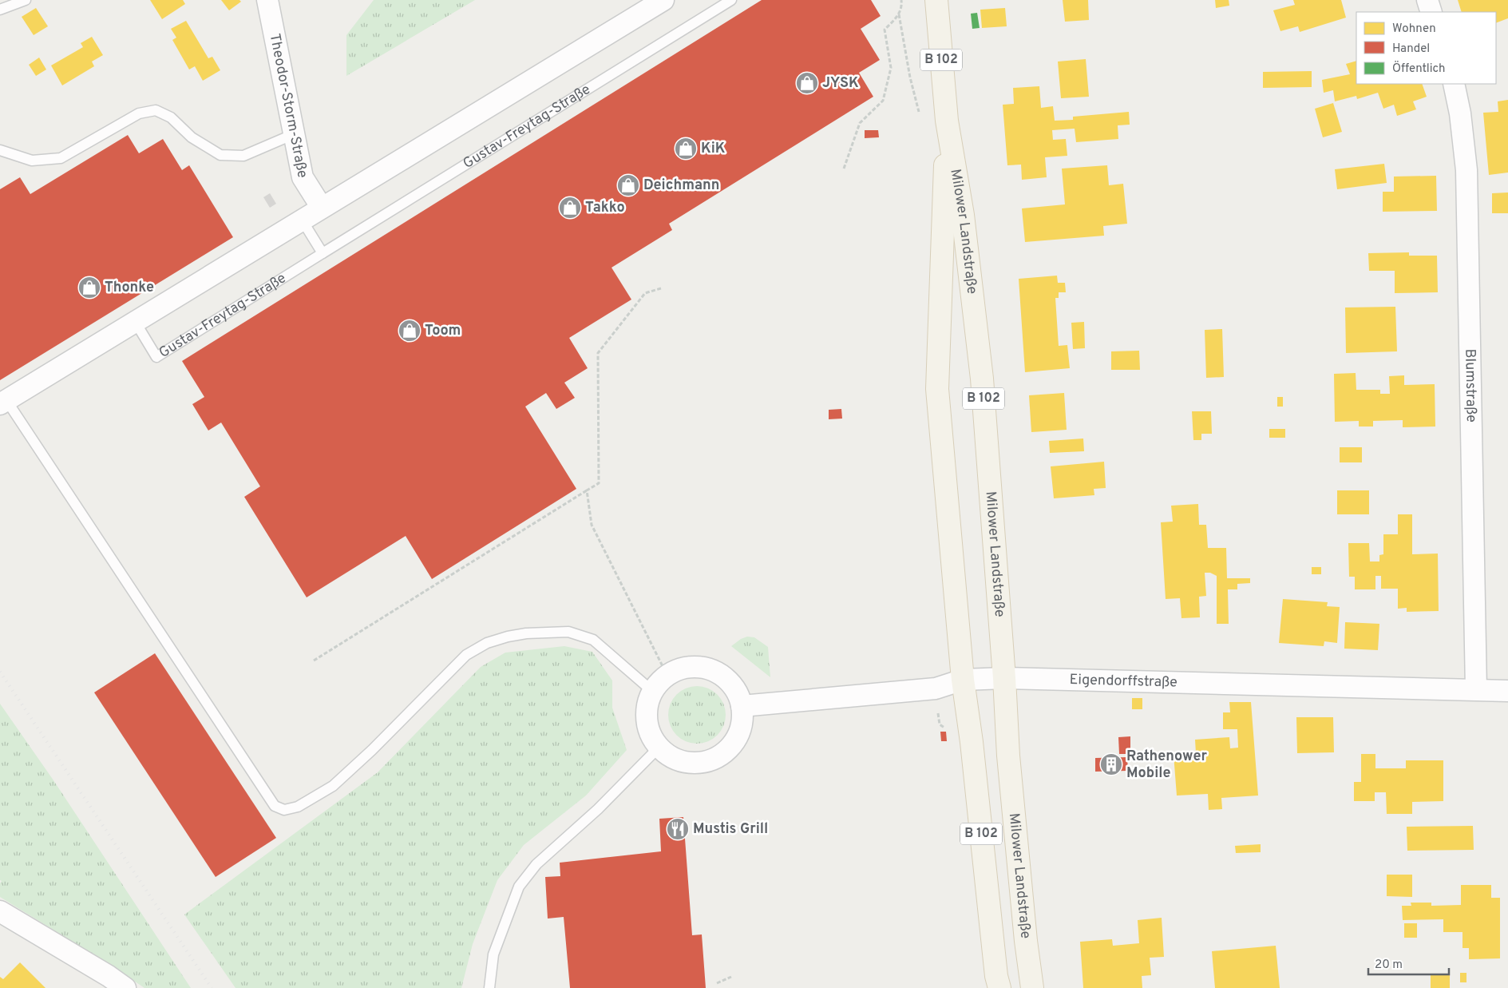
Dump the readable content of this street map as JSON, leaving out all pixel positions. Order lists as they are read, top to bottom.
{
  "streets": {
    "main road": ["B 102", "Milower Landstraße"],
    "street": ["Theodor-Storm-Straße", "Blumstraße", "Eigendorffstraße"],
    "lane": ["Gustav-Freytag-Straße"]
  },
  "crossings": [
    ["Milower Landstraße", "Eigendorffstraße"],
    ["Blumstraße", "Eigendorffstraße"]
  ],
  "places": {
    "shop": [
      "JYSK",
      "KiK",
      "Deichmann",
      "Takko",
      "Thonke",
      "Toom"
    ],
    "building": ["Rathenower Mobile"],
    "restaurant": ["Mustis Grill"]
  },
  "legend": ["Wohnen", "Handel", "Öffentlich"],
  "scale_bar": "20 m"
}
